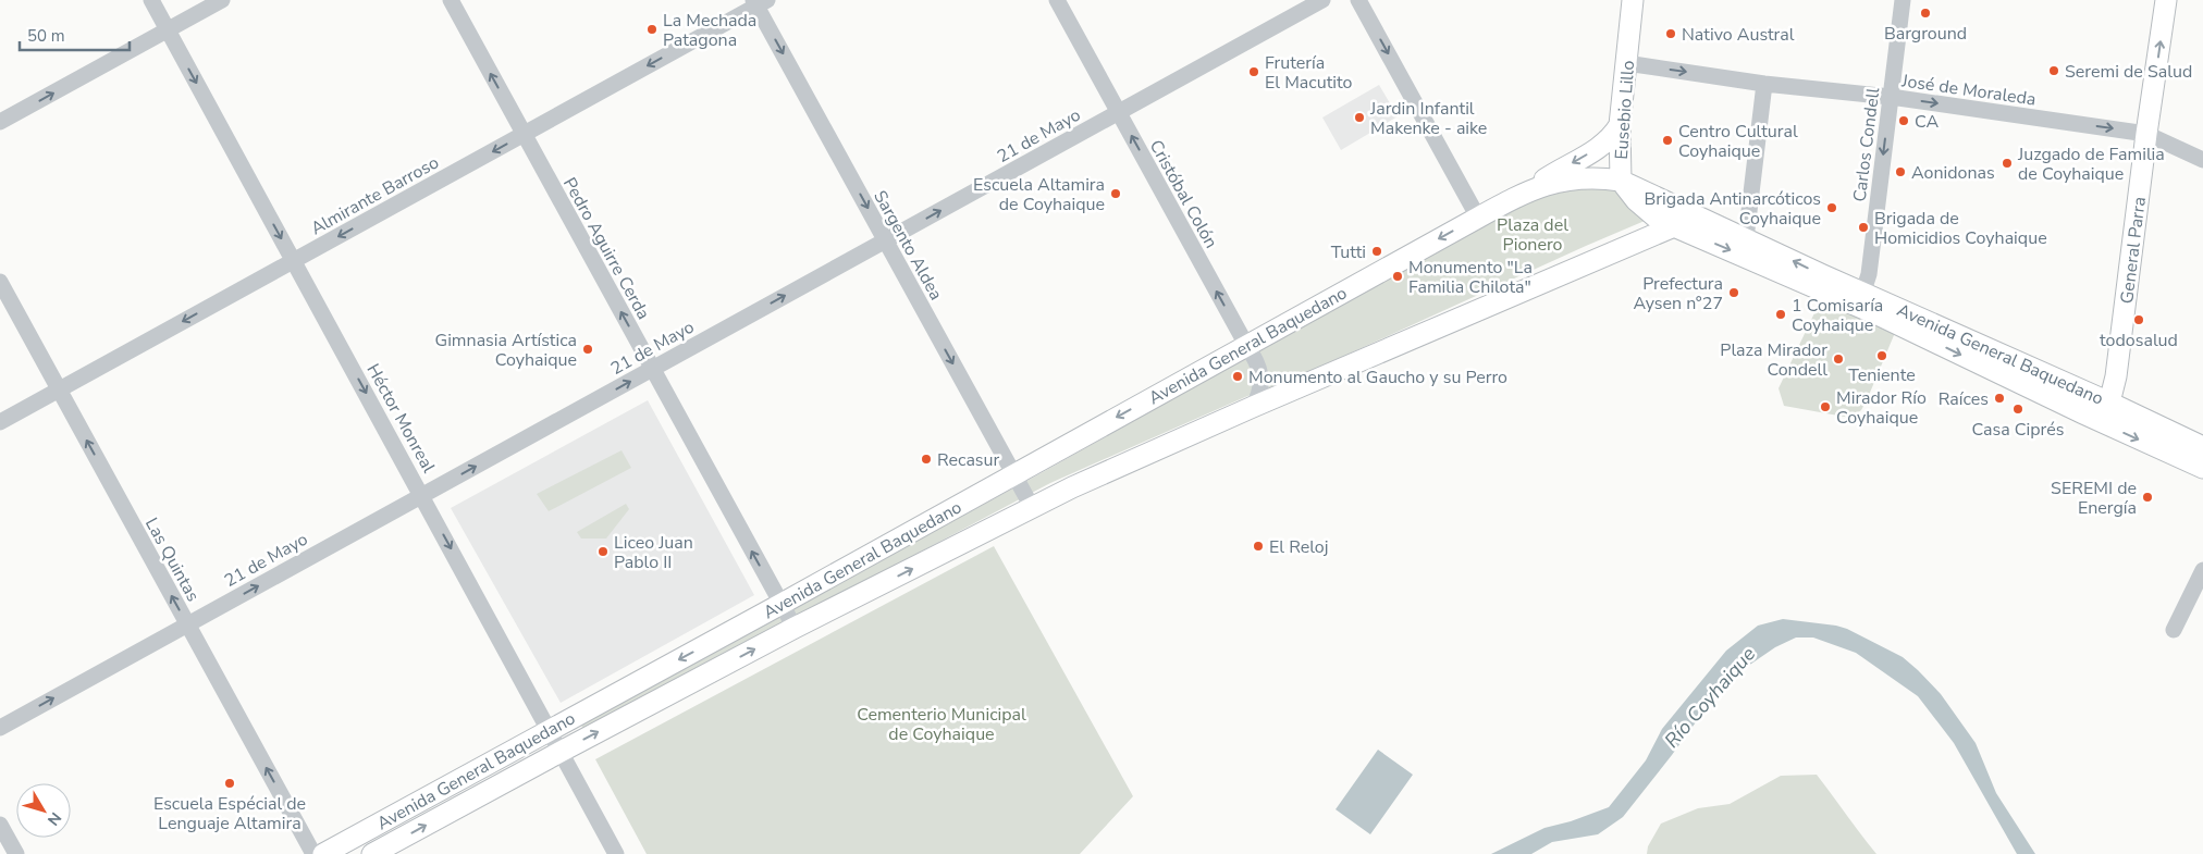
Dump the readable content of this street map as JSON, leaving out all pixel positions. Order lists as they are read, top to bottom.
{
  "streets": {
    "main road": ["Eusebio Lillo", "General Parra", "Avenida General Baquedano"],
    "street": [
      "José de Moraleda",
      "21 de Mayo",
      "Carlos Condell",
      "Cristóbal Colón",
      "Almirante Barroso",
      "Sargento Aldea",
      "Pedro Aguirre Cerda",
      "Héctor Monreal",
      "Las Quintas"
    ]
  },
  "crossings": [
    ["José de Moraleda", "Eusebio Lillo"],
    ["José de Moraleda", "Carlos Condell"],
    ["José de Moraleda", "General Parra"],
    ["Eusebio Lillo", "Avenida General Baquedano"],
    ["21 de Mayo", "Cristóbal Colón"],
    ["21 de Mayo", "Sargento Aldea"],
    ["21 de Mayo", "Pedro Aguirre Cerda"],
    ["21 de Mayo", "Héctor Monreal"],
    ["21 de Mayo", "Las Quintas"],
    ["Carlos Condell", "Avenida General Baquedano"],
    ["Cristóbal Colón", "Avenida General Baquedano"],
    ["Almirante Barroso", "Sargento Aldea"],
    ["Almirante Barroso", "Pedro Aguirre Cerda"],
    ["Almirante Barroso", "Héctor Monreal"],
    ["Almirante Barroso", "Las Quintas"],
    ["Sargento Aldea", "Avenida General Baquedano"],
    ["Pedro Aguirre Cerda", "Avenida General Baquedano"],
    ["General Parra", "Avenida General Baquedano"],
    ["Avenida General Baquedano", "Héctor Monreal"]
  ],
  "one_way": [
    "José de Moraleda",
    "21 de Mayo",
    "Cristóbal Colón",
    "Almirante Barroso",
    "Sargento Aldea",
    "Pedro Aguirre Cerda",
    "Héctor Monreal",
    "Las Quintas"
  ],
  "water": ["Río Coyhaique"],
  "parks": ["Plaza del Pionero", "Cementerio Municipal de Coyhaique"],
  "places": [
    "Barground",
    "La Mechada Patagona",
    "Nativo Austral",
    "Seremi de Salud",
    "Frutería El Macutito",
    "Jardin Infantil Makenke - aike",
    "CA",
    "Centro Cultural Coyhaique",
    "Juzgado de Familia de Coyhaique",
    "Aonidonas",
    "Escuela Altamira de Coyhaique",
    "Brigada Antinarcóticos Coyhaique",
    "Brigada de Homicidios Coyhaique",
    "Tutti",
    "Monumento \"La Familia Chilota\"",
    "Prefectura Aysen n°27",
    "1 Comisaría Coyhaique",
    "todosalud",
    "Gimnasia Artística Coyhaique",
    "Teniente",
    "Plaza Mirador Condell",
    "Monumento al Gaucho y su Perro",
    "Raíces",
    "Mirador Río Coyhaique",
    "Casa Ciprés",
    "Recasur",
    "SEREMI de Energía",
    "El Reloj",
    "Liceo Juan Pablo II",
    "Escuela Espécial de Lenguaje Altamira"
  ],
  "scale_bar": "50 m",
  "north": "bottom right"
}
